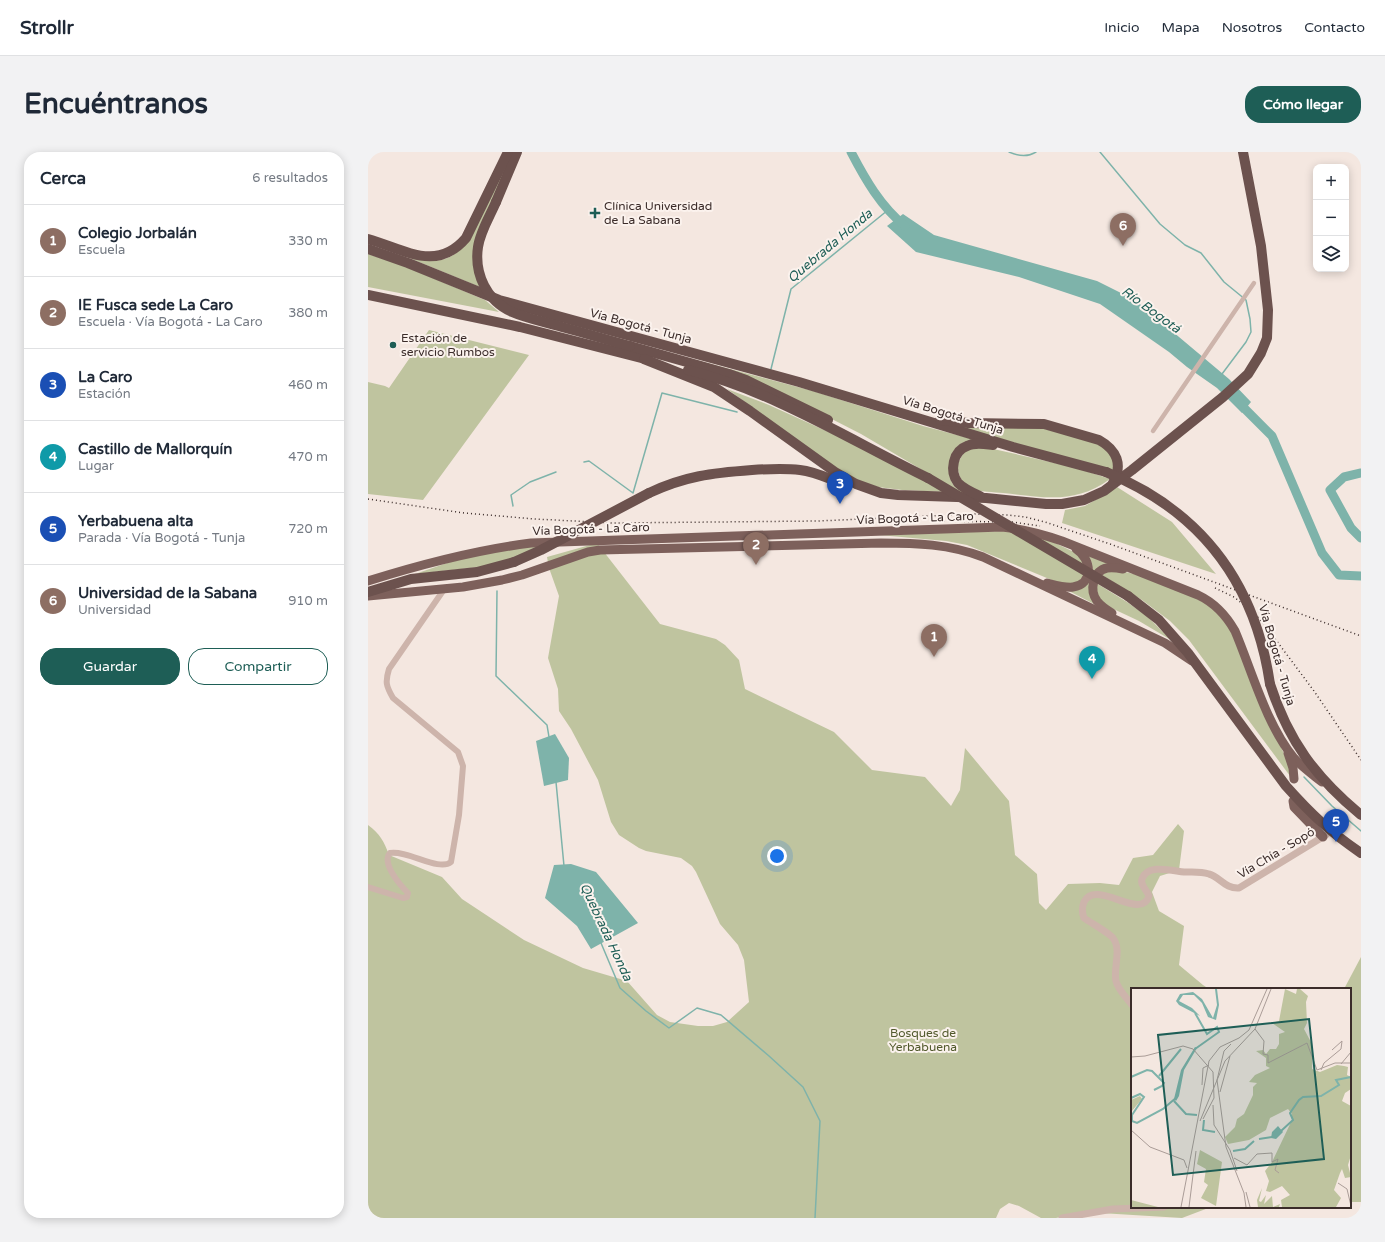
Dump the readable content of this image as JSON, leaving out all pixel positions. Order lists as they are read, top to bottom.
{
  "streets": {
    "highway": ["Vía Bogotá - Tunja"],
    "main road": ["Vía Bogotá - La Caro"],
    "street": ["Vía Chía - Sopó"]
  },
  "crossings": [
    ["Vía Bogotá - Tunja", "Vía Bogotá - La Caro"]
  ],
  "water": ["Quebrada Honda", "Río Bogotá"],
  "parks": ["Bosques de Yerbabuena"],
  "places": {
    "health": ["Clínica Universidad de La Sabana"],
    "other": ["Estación de servicio Rumbos"]
  },
  "page": {
    "header": "Strollr",
    "nav": [
      "Inicio",
      "Mapa",
      "Nosotros",
      "Contacto"
    ],
    "buttons": [
      "Cómo llegar",
      ["Guardar", "Compartir"]
    ],
    "title": "Encuéntranos",
    "heading": ["Cerca", "6 resultados"],
    "map_buttons": ["+", "−"],
    "list": [
      {
        "mark": "1",
        "name": "Colegio Jorbalán",
        "note": "Escuela",
        "value": "330 m"
      },
      {
        "mark": "2",
        "name": "IE Fusca sede La Caro",
        "note": "Escuela · Vía Bogotá - La Caro",
        "value": "380 m"
      },
      {
        "mark": "3",
        "name": "La Caro",
        "note": "Estación",
        "value": "460 m"
      },
      {
        "mark": "4",
        "name": "Castillo de Mallorquín",
        "note": "Lugar",
        "value": "470 m"
      },
      {
        "mark": "5",
        "name": "Yerbabuena alta",
        "note": "Parada · Vía Bogotá - Tunja",
        "value": "720 m"
      },
      {
        "mark": "6",
        "name": "Universidad de la Sabana",
        "note": "Universidad",
        "value": "910 m"
      }
    ],
    "pins": [
      "6",
      "3",
      "2",
      "1",
      "4",
      "5"
    ]
  }
}
